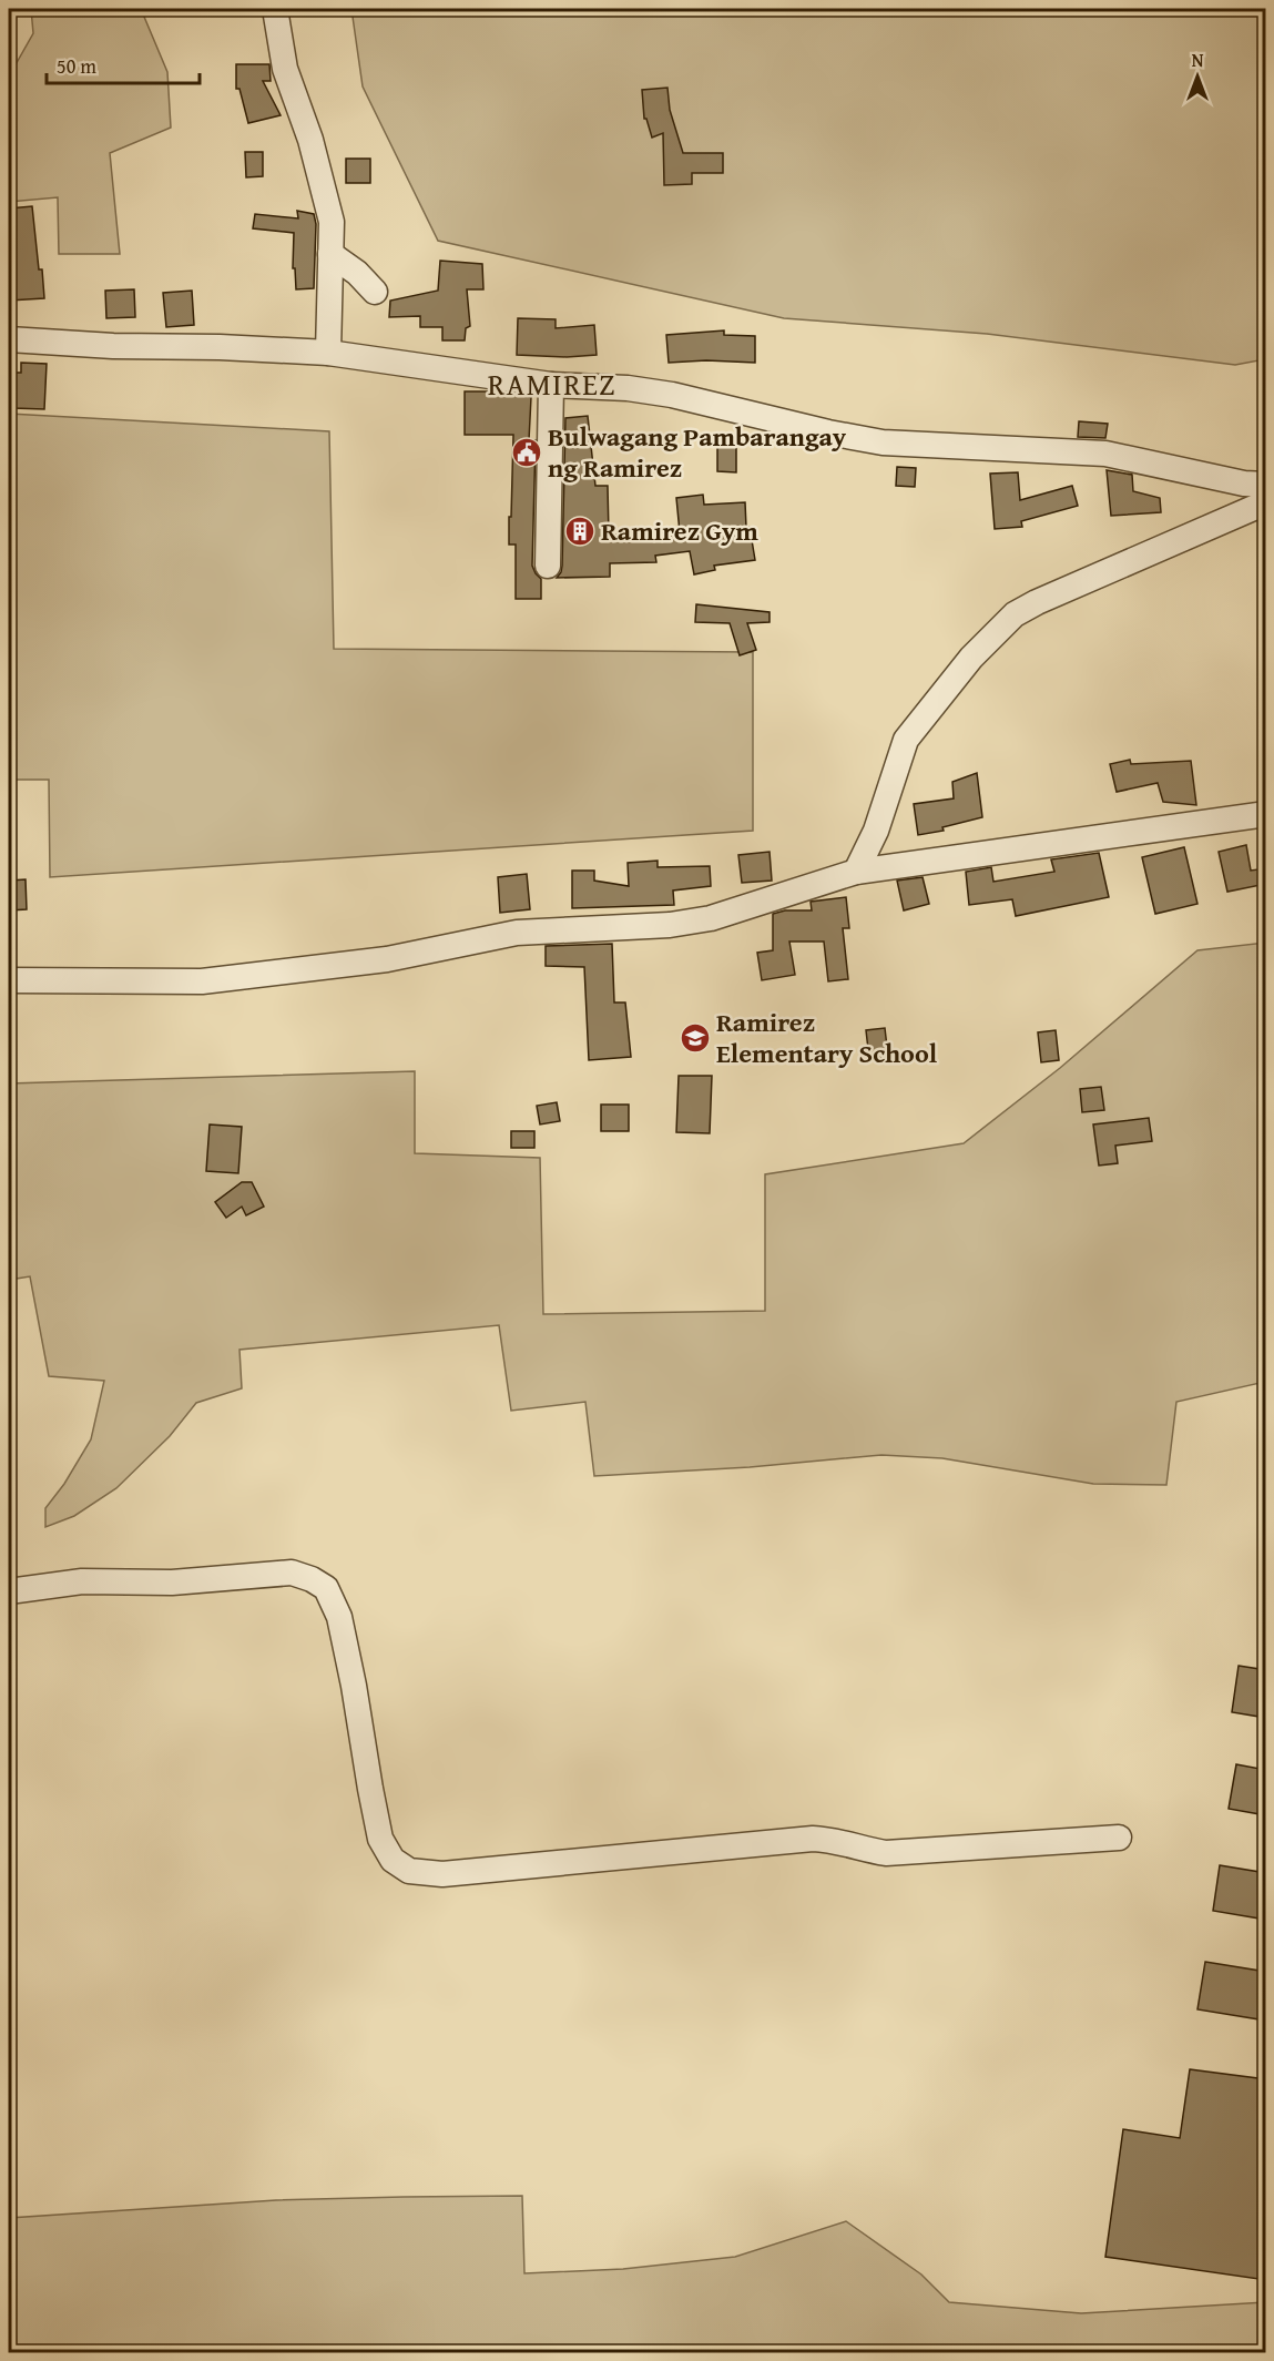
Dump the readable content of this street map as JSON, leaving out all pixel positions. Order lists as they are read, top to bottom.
{
  "districts": ["RAMIREZ"],
  "places": {
    "public building": ["Bulwagang Pambarangay ng Ramirez"],
    "building": ["Ramirez Gym"],
    "school or university": ["Ramirez Elementary School"]
  },
  "scale_bar": "50 m",
  "north": "top"
}
